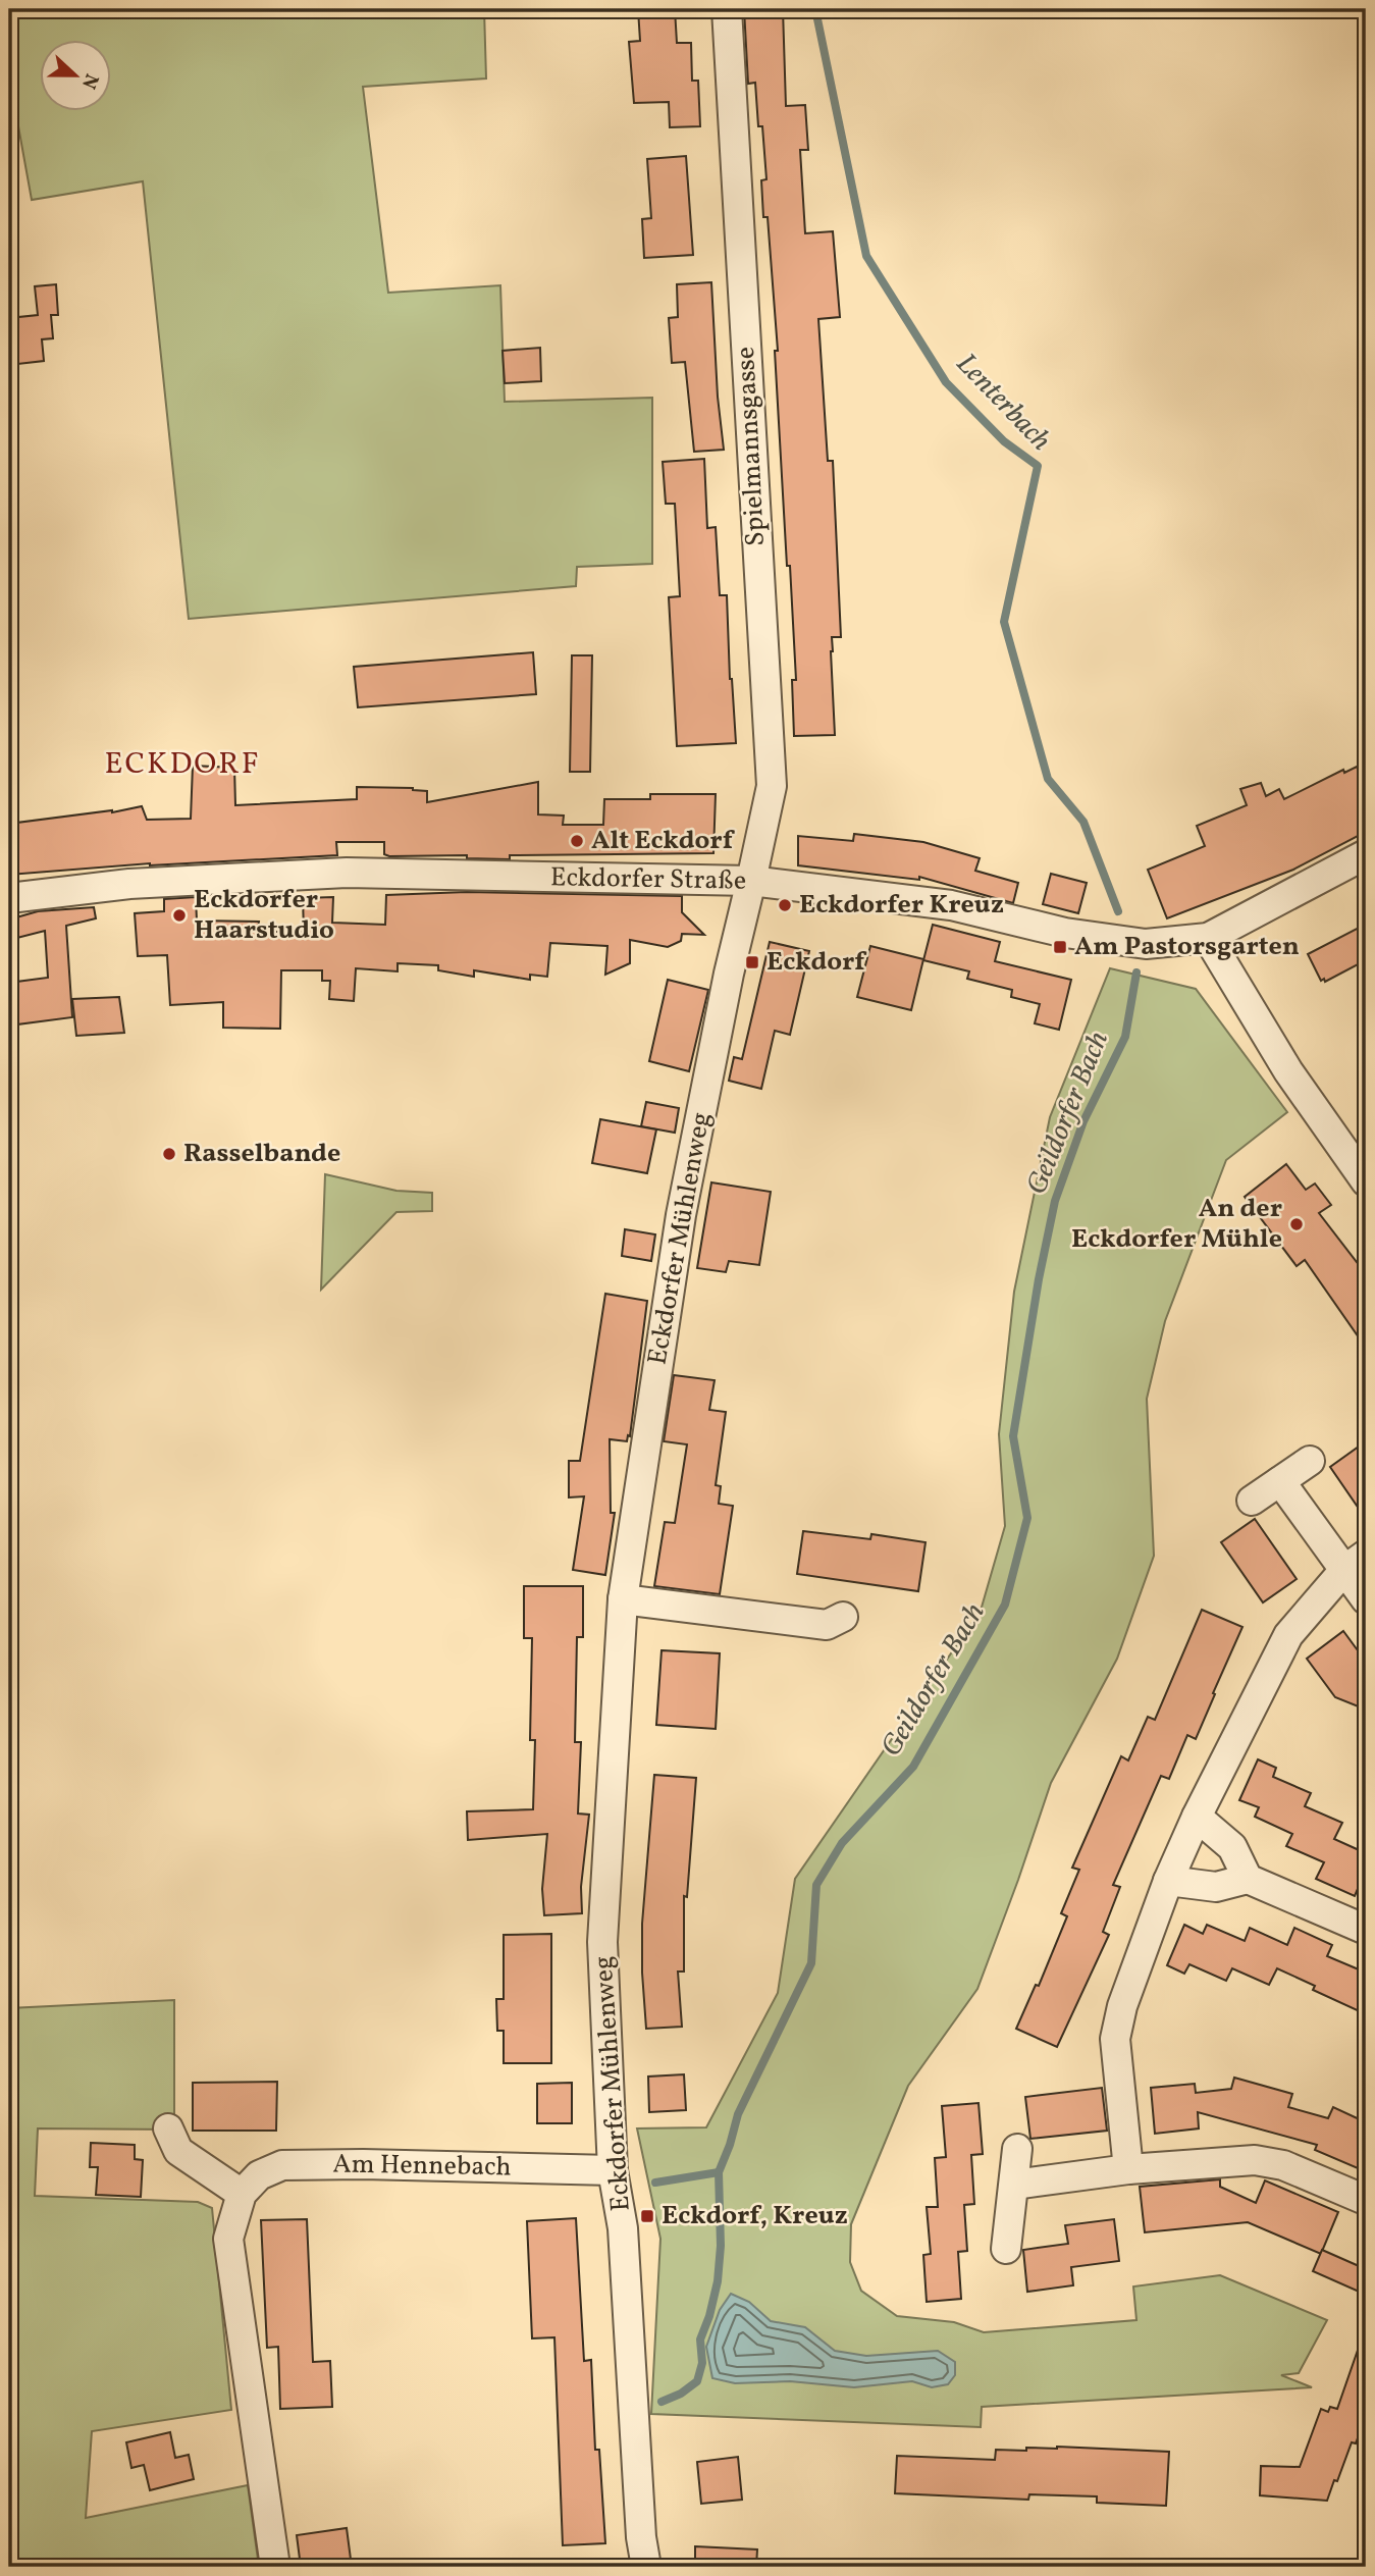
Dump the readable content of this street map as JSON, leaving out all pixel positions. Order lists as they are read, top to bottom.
{
  "streets": {
    "street": [
      "Spielmannsgasse",
      "Eckdorfer Straße",
      "Eckdorfer Mühlenweg",
      "Am Hennebach"
    ]
  },
  "crossings": [
    ["Spielmannsgasse", "Eckdorfer Straße"],
    ["Spielmannsgasse", "Eckdorfer Mühlenweg"],
    ["Eckdorfer Straße", "Eckdorfer Mühlenweg"],
    ["Eckdorfer Mühlenweg", "Am Hennebach"]
  ],
  "districts": ["ECKDORF"],
  "water": ["Lenterbach", "Geildorfer Bach"],
  "places": {
    "other": [
      "Alt Eckdorf",
      "Eckdorfer Kreuz",
      "Eckdorfer Haarstudio",
      "Rasselbande",
      "An der Eckdorfer Mühle"
    ],
    "transit": ["Am Pastorsgarten", "Eckdorf", "Eckdorf, Kreuz"]
  },
  "north": "right"
}
